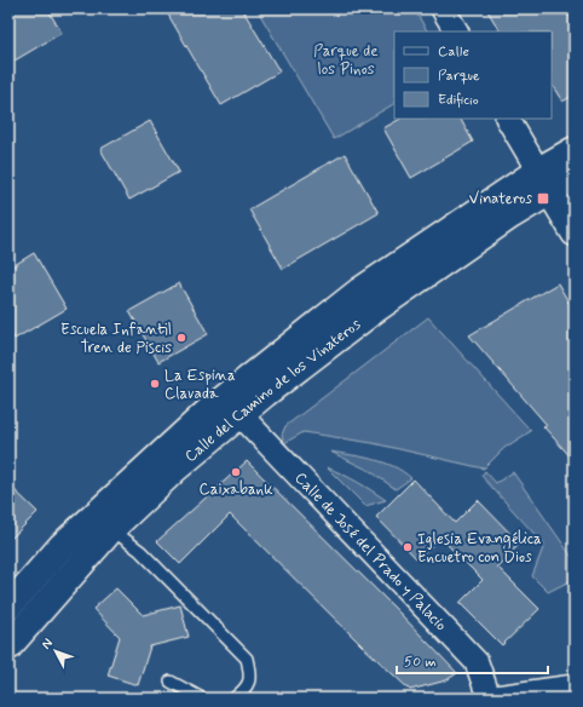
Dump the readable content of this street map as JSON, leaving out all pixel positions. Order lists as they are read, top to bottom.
{
  "streets": {
    "main road": ["Calle del Camino de los Vinateros"],
    "street": ["Calle de José del Prado y Palacio"]
  },
  "crossings": [
    ["Calle del Camino de los Vinateros", "Calle de José del Prado y Palacio"]
  ],
  "parks": ["Parque de los Pinos"],
  "places": {
    "transit": ["Vinateros"],
    "other": [
      "Escuela Infantil Tren de Piscis",
      "La Espina Clavada",
      "Caixabank",
      "Iglesia Evangélica Encuetro con Dios"
    ]
  },
  "legend": ["Calle", "Parque", "Edificio"],
  "scale_bar": "50 m",
  "north": "top left"
}
